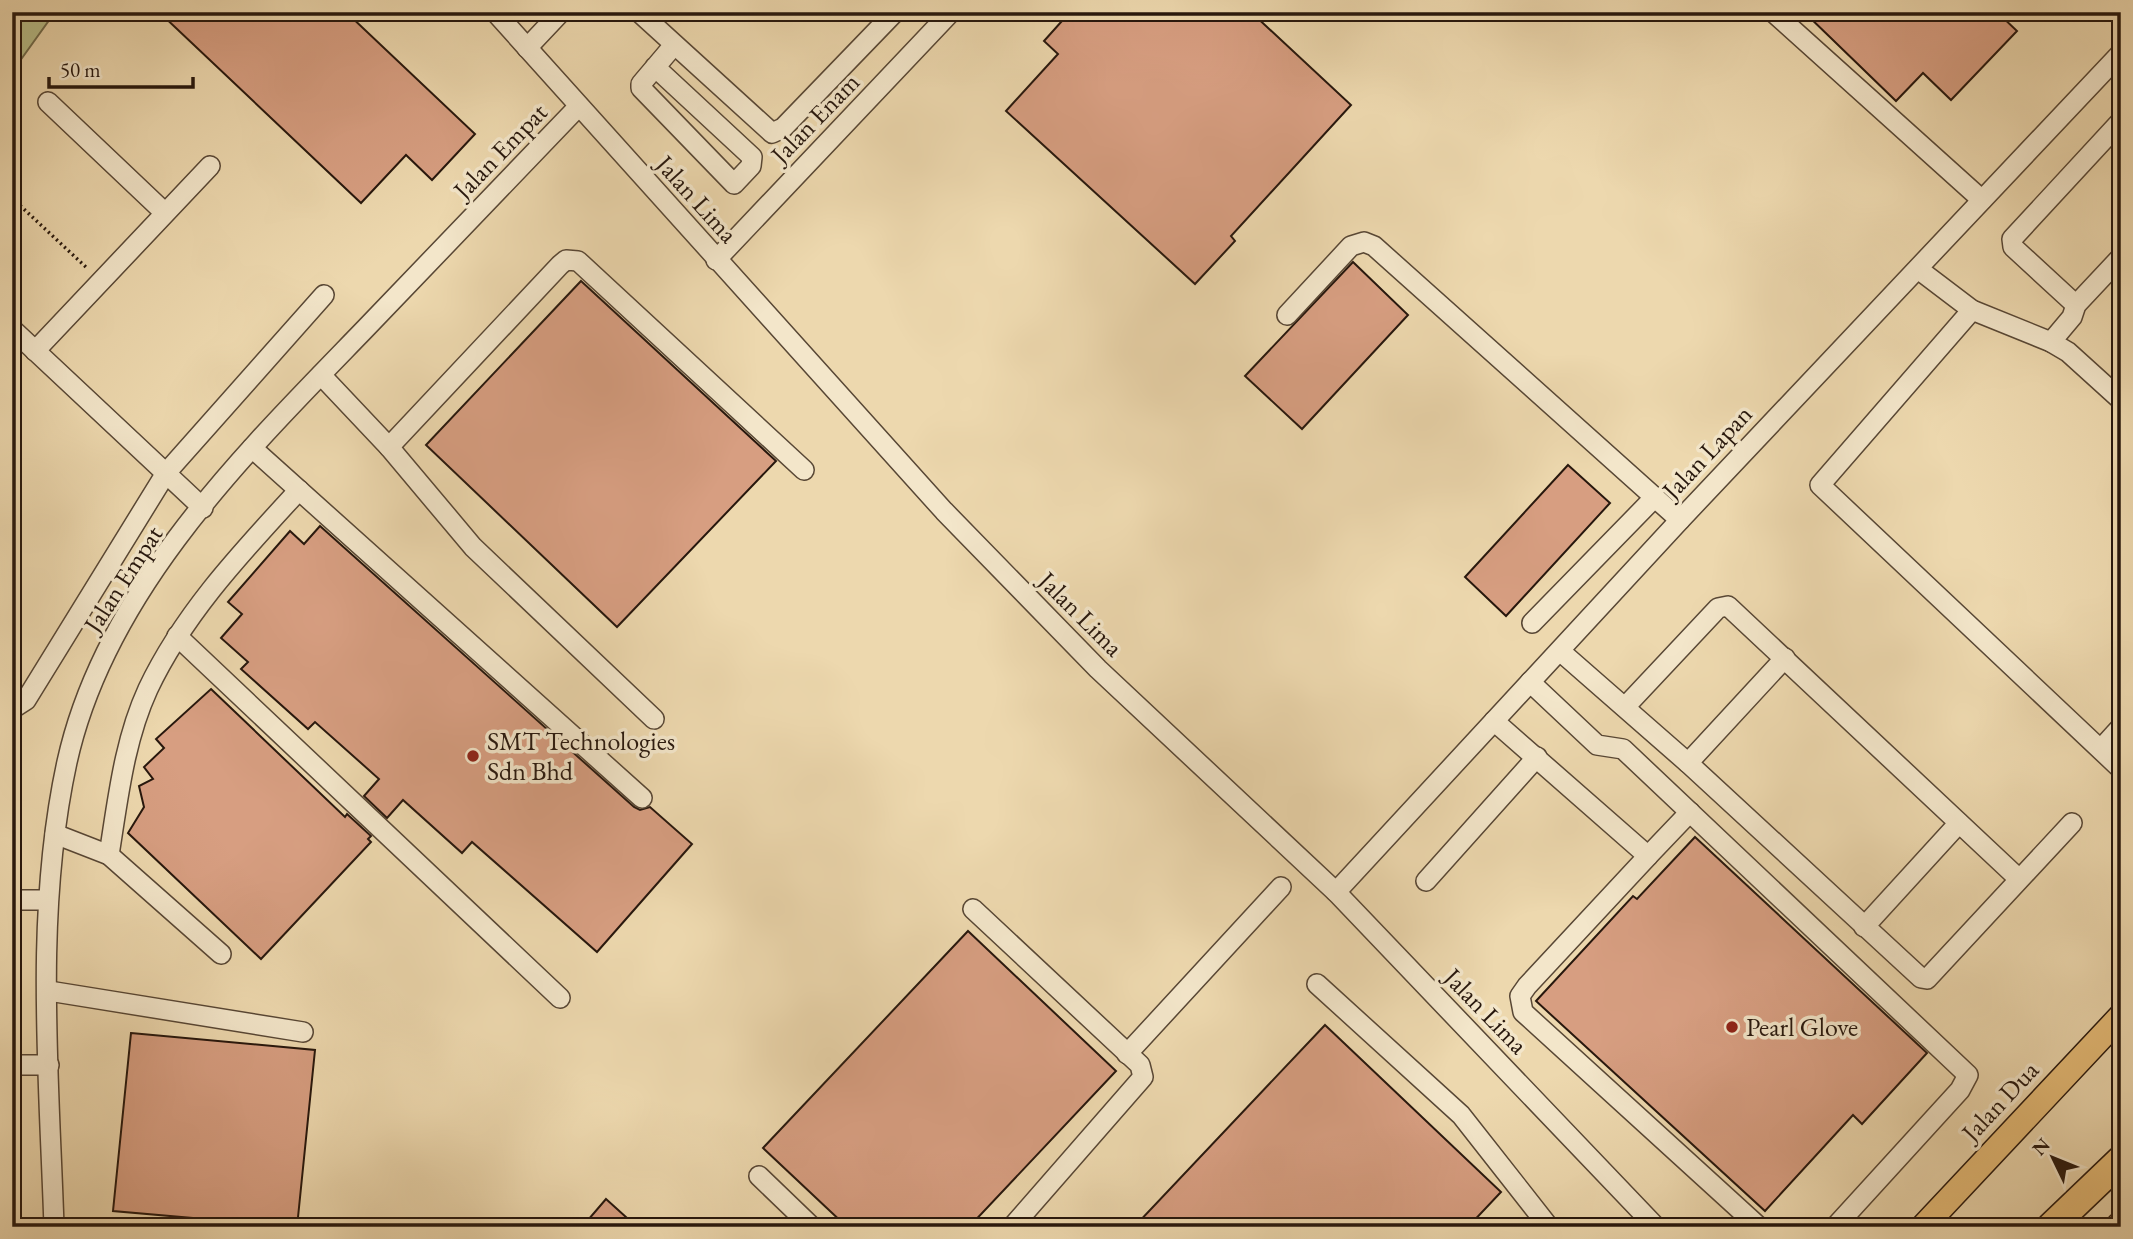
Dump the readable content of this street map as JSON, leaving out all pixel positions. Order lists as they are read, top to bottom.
{
  "streets": {
    "main road": ["Jalan Dua"],
    "street": [
      "Jalan Enam",
      "Jalan Empat",
      "Jalan Lima",
      "Jalan Lapan"
    ]
  },
  "crossings": [
    ["Jalan Enam", "Jalan Lima"],
    ["Jalan Empat", "Jalan Lima"],
    ["Jalan Lima", "Jalan Lapan"]
  ],
  "places": ["SMT Technologies Sdn Bhd", "Pearl Glove"],
  "scale_bar": "50 m",
  "north": "top left"
}
